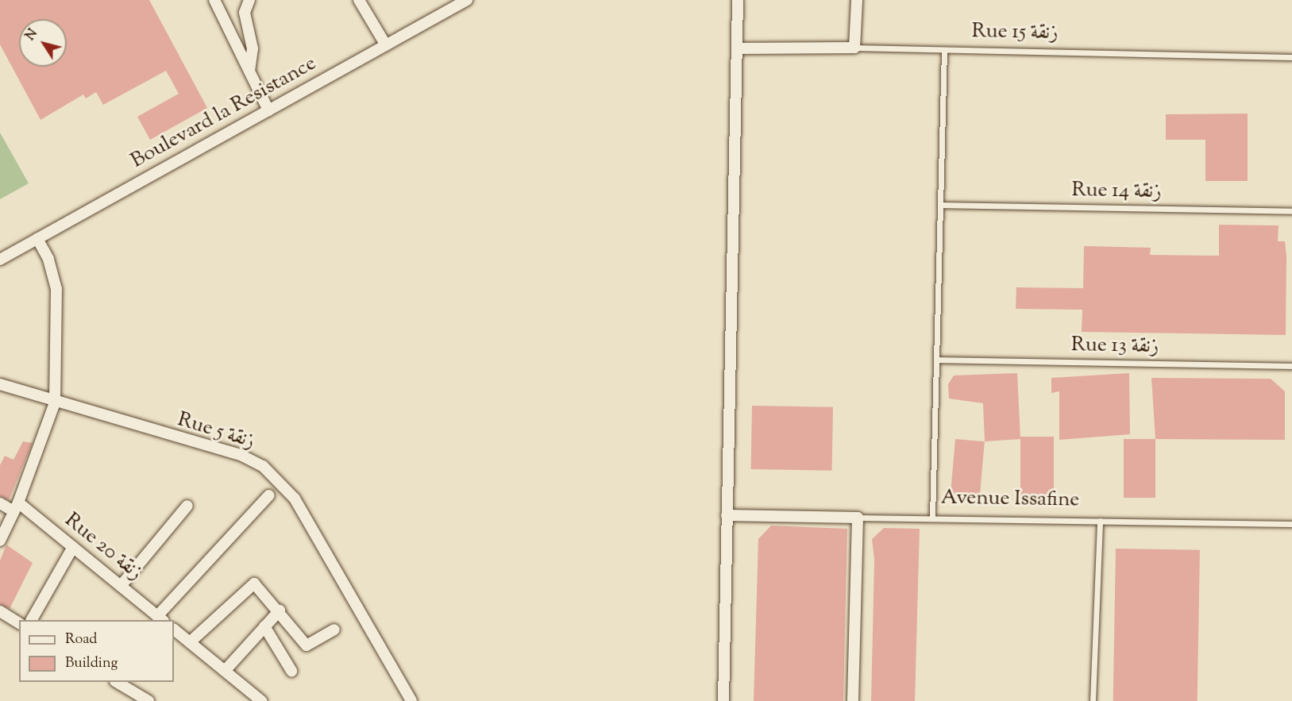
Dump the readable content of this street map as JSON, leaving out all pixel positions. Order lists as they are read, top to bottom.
{
  "streets": {
    "street": [
      "Rue 15 زنقة",
      "Boulevard la Resistance",
      "Rue 5 زنقة",
      "Avenue Issafine",
      "Rue 20 زنقة"
    ],
    "lane": ["Rue 14 زنقة", "Rue 13 زنقة"]
  },
  "legend": ["Road", "Building"],
  "north": "top left"
}
